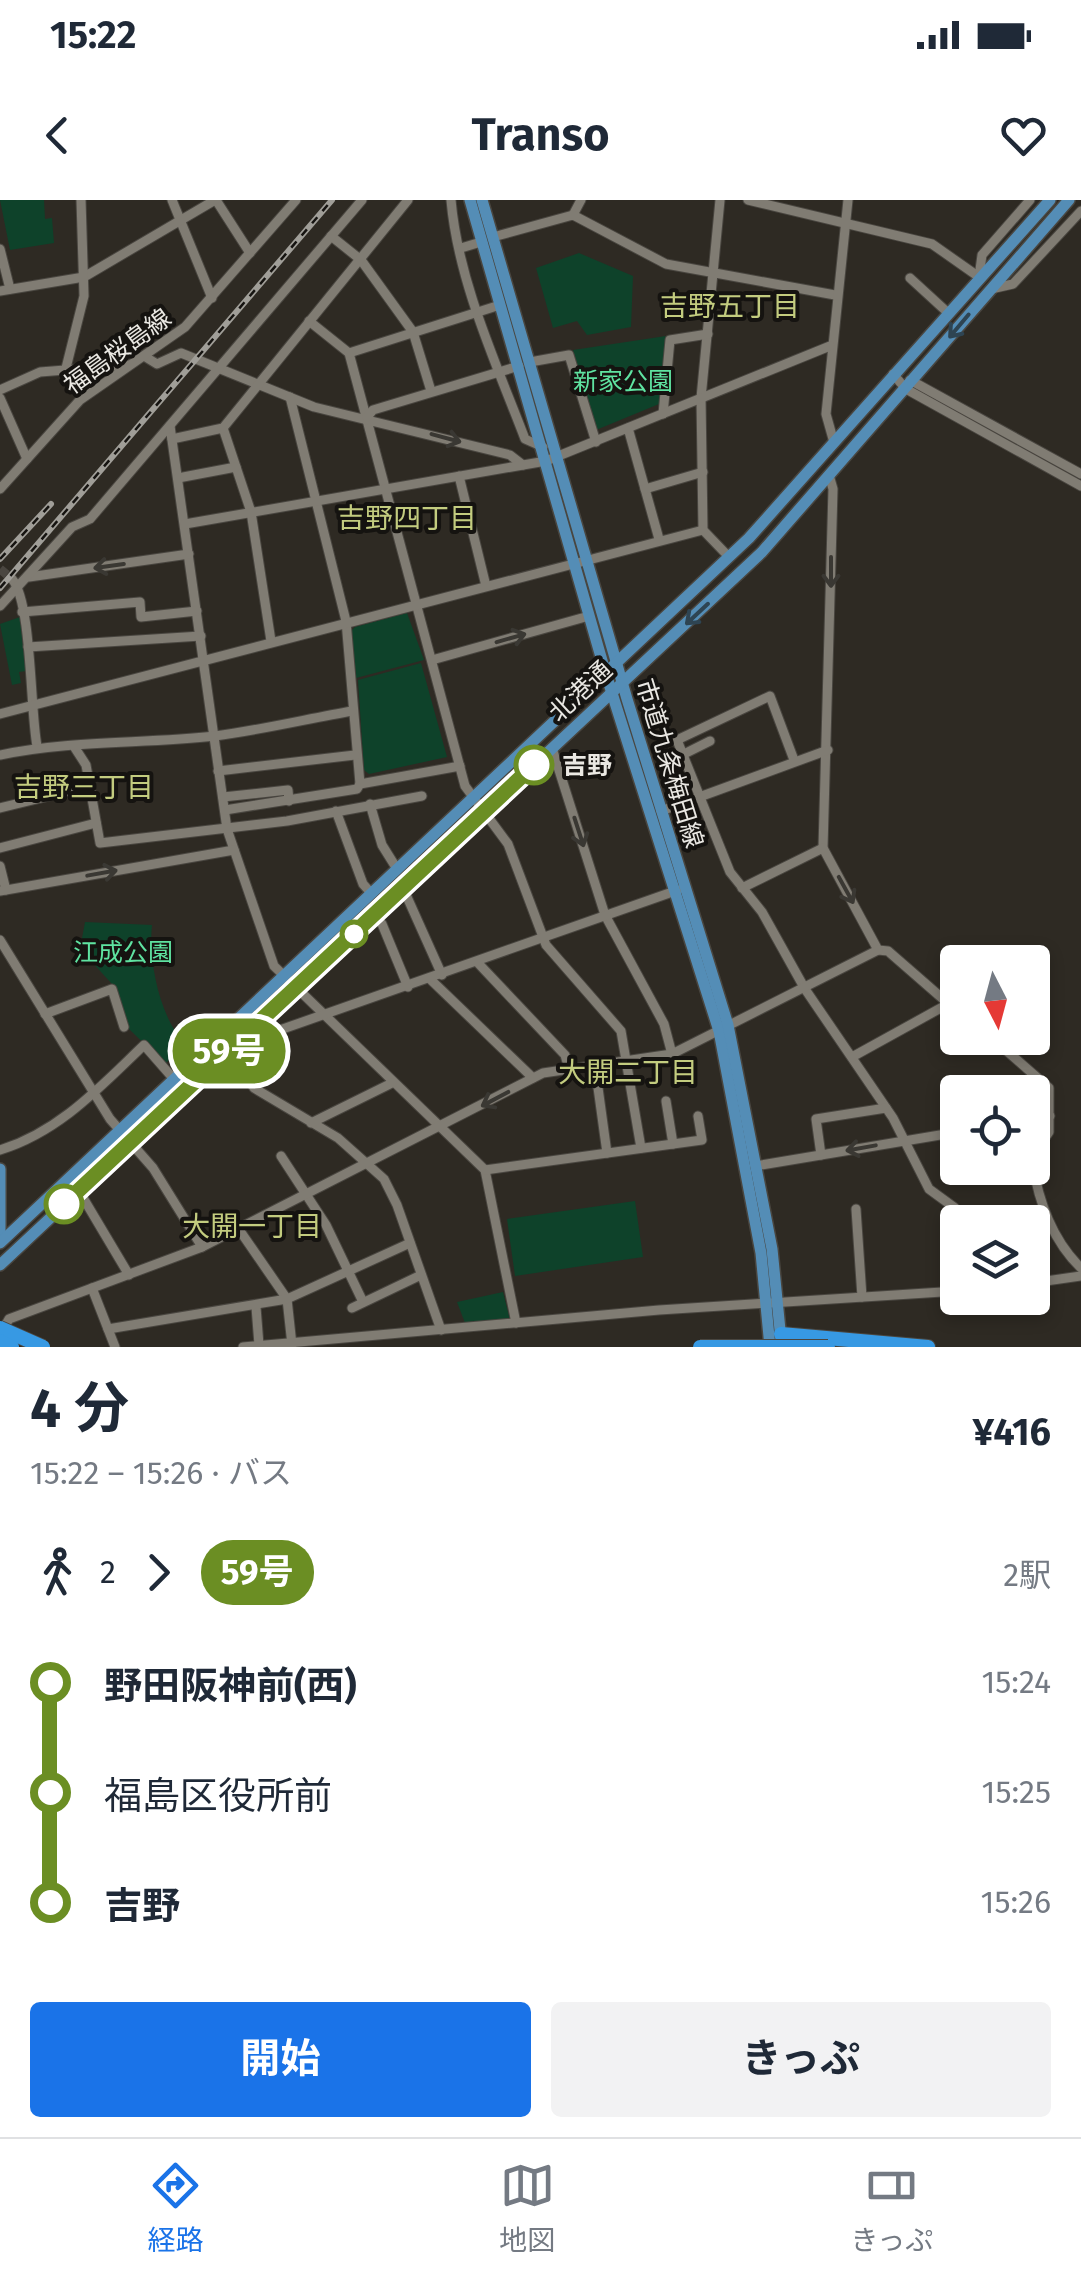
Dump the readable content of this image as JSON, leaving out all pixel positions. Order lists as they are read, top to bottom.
{
  "streets": {
    "main road": ["北港通", "市道九条梅田線"],
    "street": ["福島桜島線"]
  },
  "crossings": [
    ["北港通", "市道九条梅田線"]
  ],
  "districts": [
    "吉野五丁目",
    "吉野四丁目",
    "吉野三丁目",
    "大開二丁目",
    "大開一丁目"
  ],
  "parks": ["新家公園", "江成公園"],
  "places": ["吉野"],
  "lines": ["bus line 59号"],
  "north": "bottom",
  "page": {
    "status": "15:22",
    "header": "Transo",
    "on_map": "59号",
    "heading": ["4 分", "15:22 – 15:26 · バス", "¥416"],
    "legs": ["2", "59号", "2駅"],
    "list": [
      {
        "name": "野田阪神前(西)",
        "value": "15:24"
      },
      {
        "name": "福島区役所前",
        "value": "15:25"
      },
      {
        "name": "吉野",
        "value": "15:26"
      }
    ],
    "buttons": ["開始", "きっぷ"],
    "tabs": ["経路", "地図", "きっぷ"]
  }
}
